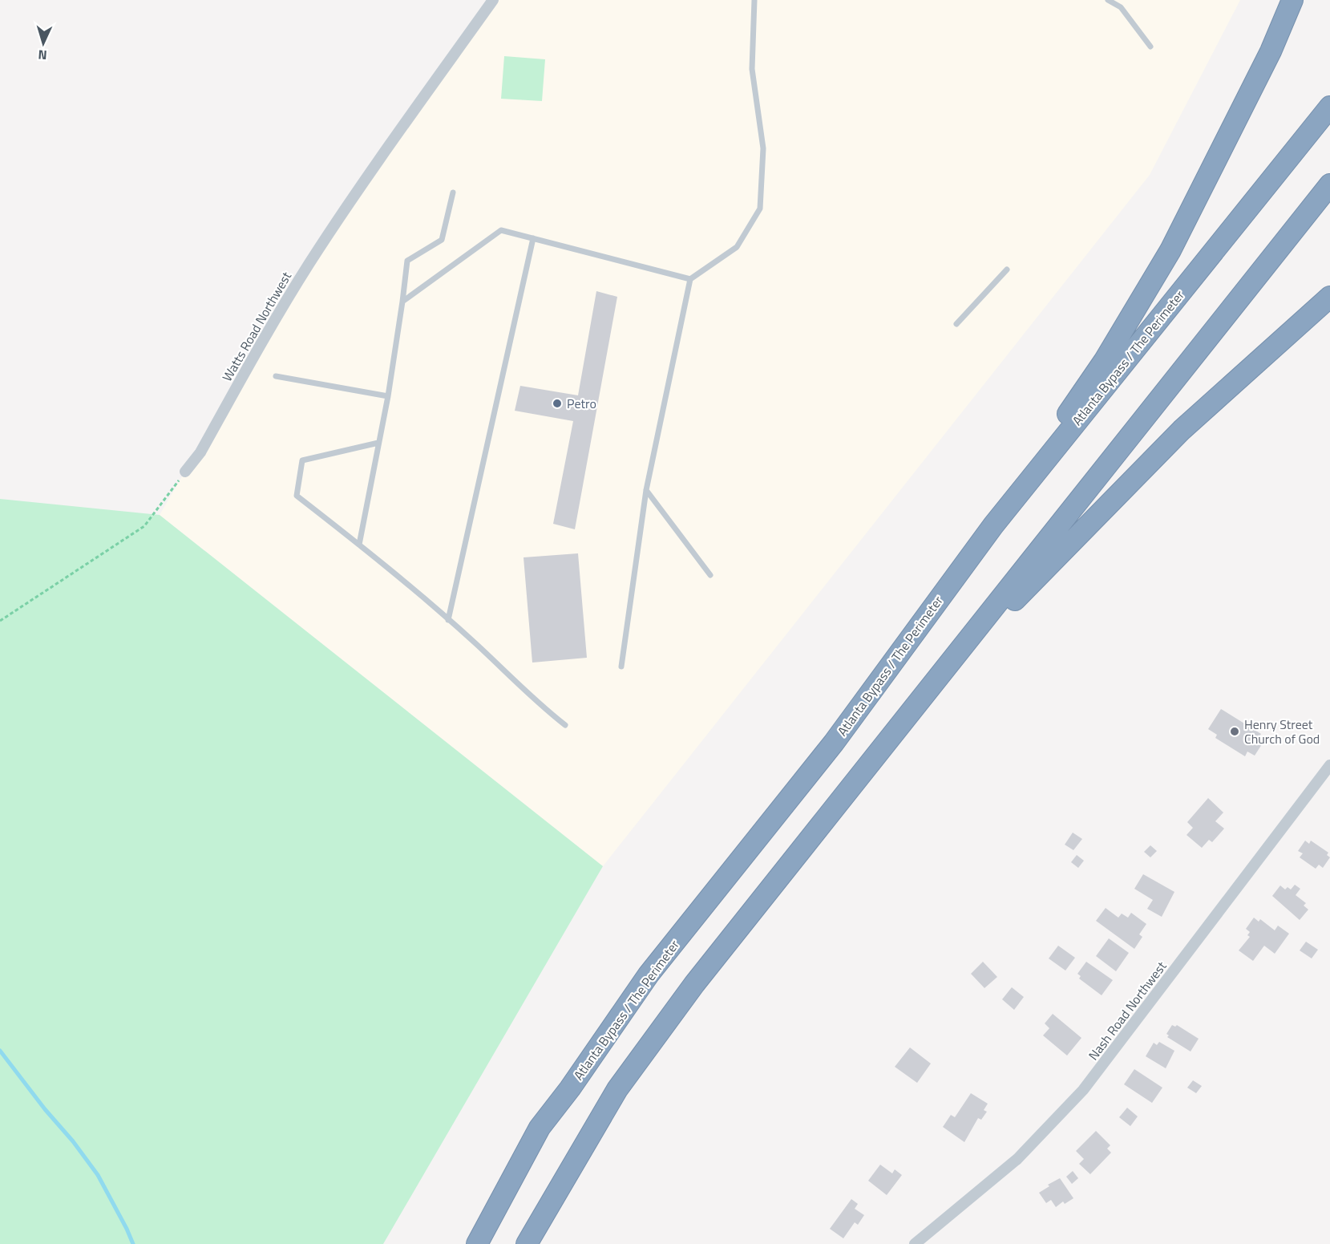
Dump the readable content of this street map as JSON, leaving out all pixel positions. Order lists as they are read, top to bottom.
{
  "streets": {
    "highway": ["Atlanta Bypass / The Perimeter"],
    "street": ["Watts Road Northwest", "Nash Road Northwest"]
  },
  "places": ["Petro", "Henry Street Church of God"],
  "north": "bottom"
}
